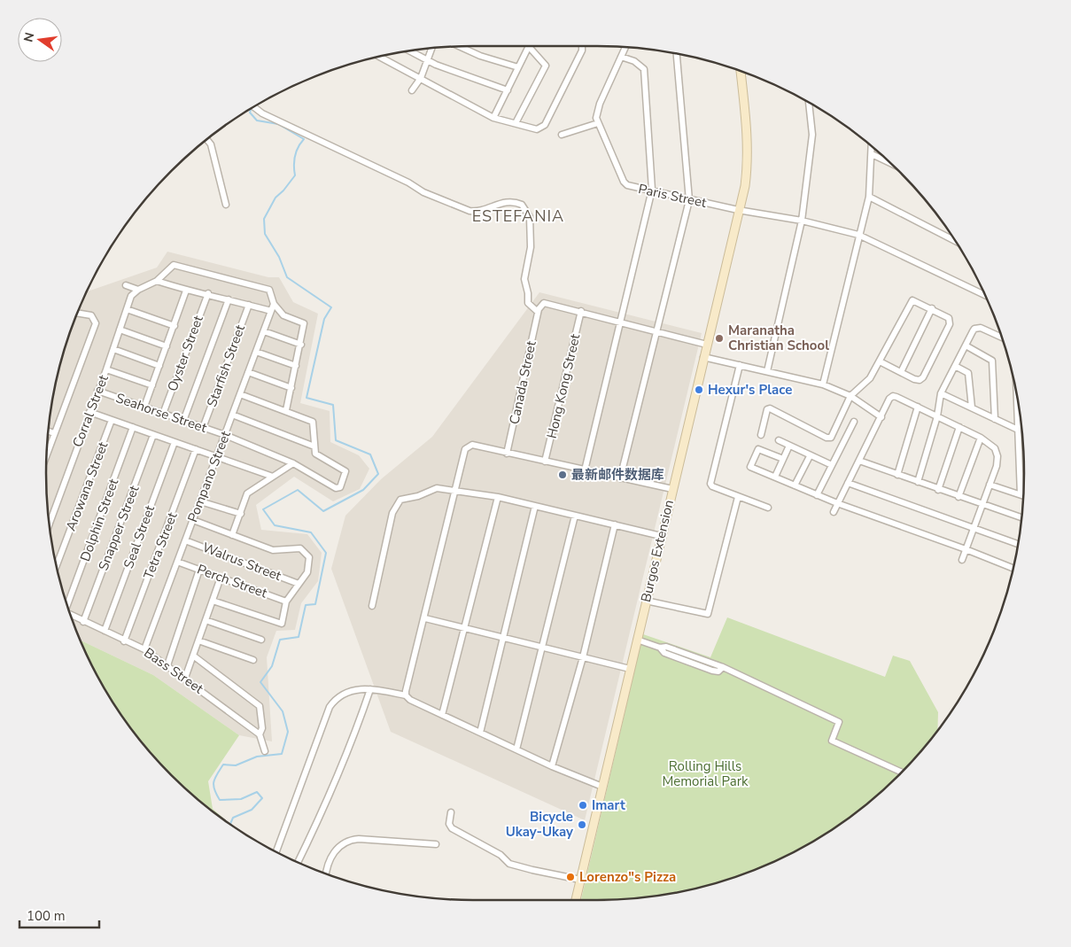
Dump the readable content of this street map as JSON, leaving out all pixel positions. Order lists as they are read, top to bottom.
{
  "streets": {
    "main road": ["Burgos Extension"],
    "street": [
      "Paris Street",
      "Oyster Street",
      "Starfish Street",
      "Canada Street",
      "Hong Kong Street",
      "Corral Street",
      "Seahorse Street",
      "Pompano Street",
      "Arowana Street",
      "Dolphin Street",
      "Snapper Street",
      "Seal Street",
      "Tetra Street",
      "Walrus Street",
      "Perch Street",
      "Bass Street"
    ]
  },
  "crossings": [
    ["Paris Street", "Burgos Extension"],
    ["Oyster Street", "Seahorse Street"],
    ["Starfish Street", "Seahorse Street"],
    ["Corral Street", "Seahorse Street"],
    ["Seahorse Street", "Pompano Street"],
    ["Pompano Street", "Walrus Street"],
    ["Pompano Street", "Perch Street"],
    ["Pompano Street", "Bass Street"],
    ["Snapper Street", "Bass Street"],
    ["Seal Street", "Bass Street"],
    ["Tetra Street", "Bass Street"]
  ],
  "districts": ["ESTEFANIA"],
  "parks": ["Rolling Hills Memorial Park"],
  "places": [
    "Maranatha Christian School",
    "Hexur's Place",
    "最新邮件数据库",
    "Imart",
    "Bicycle Ukay-Ukay",
    "Lorenzo\"s Pizza"
  ],
  "scale_bar": "100 m",
  "north": "left"
}
